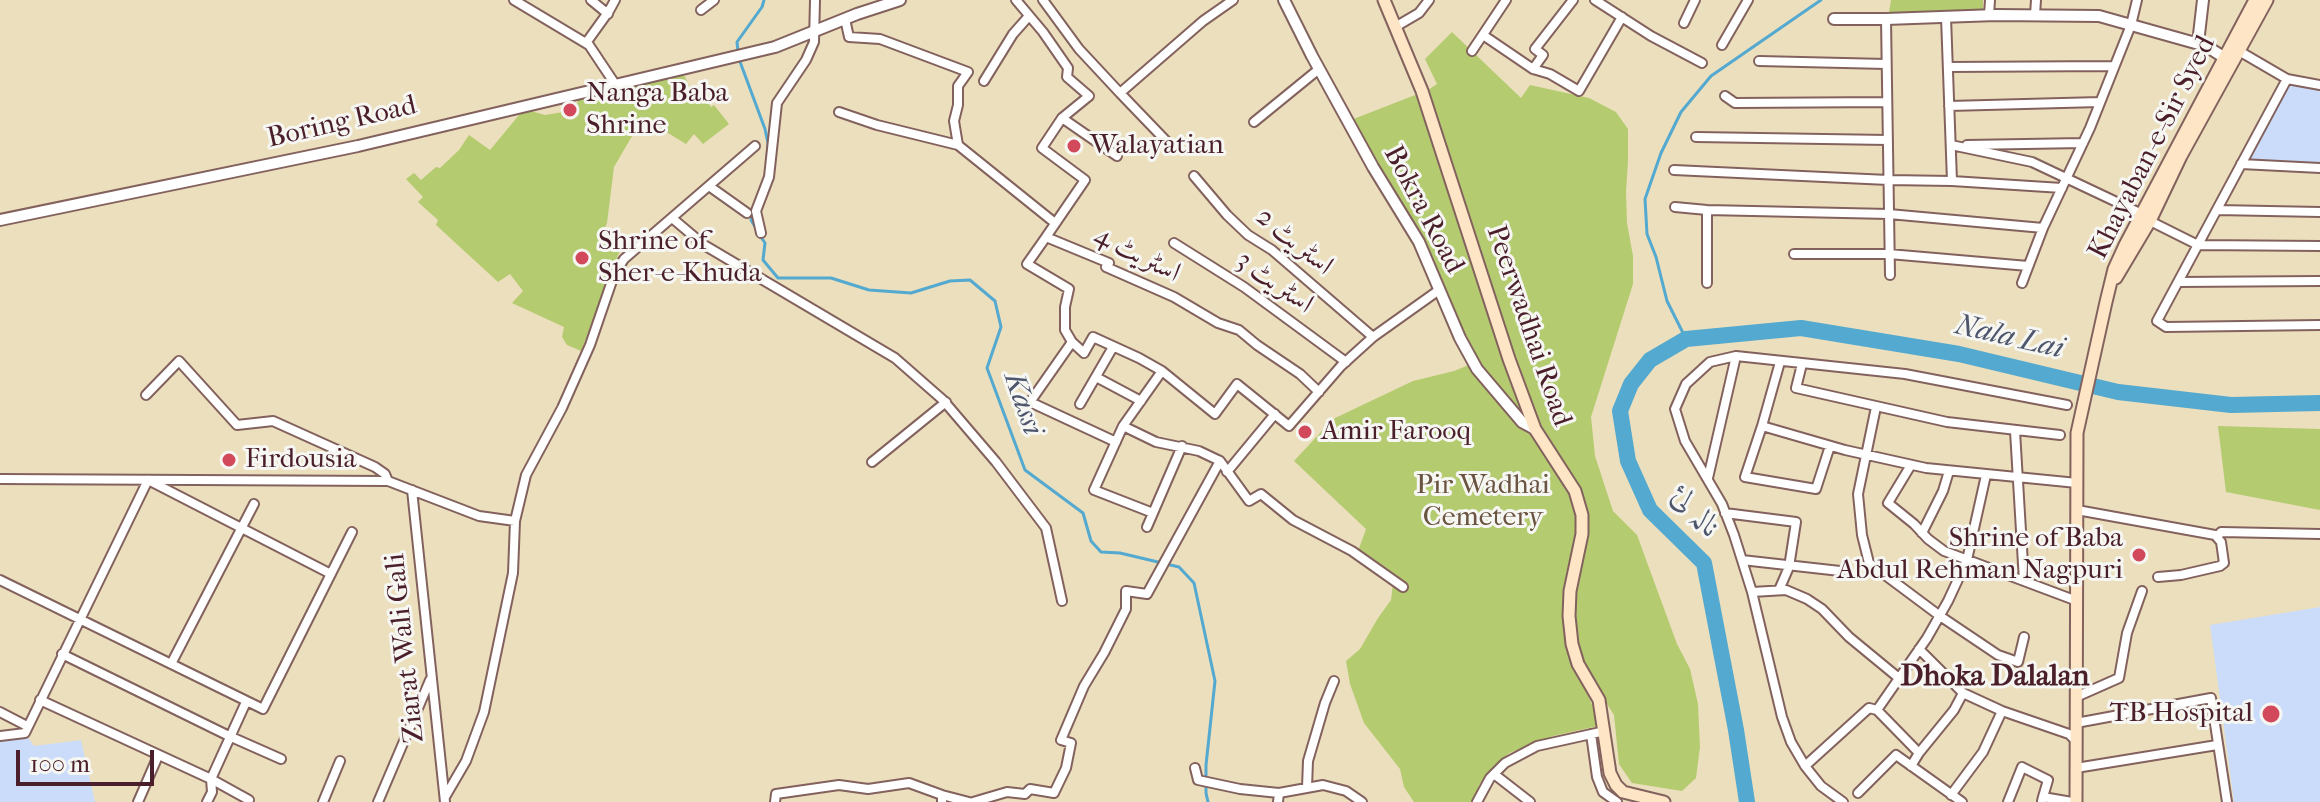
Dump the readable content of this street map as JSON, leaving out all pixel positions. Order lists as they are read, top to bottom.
{
  "streets": {
    "main road": ["Khayaban-e-Sir Syed", "Peerwadhai Road"],
    "street": [
      "Boring Road",
      "Bokra Road",
      "اسٹریٹ 2",
      "اسٹریٹ 4",
      "اسٹریٹ 3",
      "Ziarat Wali Gali"
    ]
  },
  "crossings": [
    ["Bokra Road", "Peerwadhai Road"]
  ],
  "districts": ["Dhoka Dalalan"],
  "water": ["Nala Lai", "Kassi", "نالہ لئ"],
  "parks": ["Pir Wadhai Cemetery"],
  "places": [
    "Nanga Baba Shrine",
    "Walayatian",
    "Shrine of Sher-e-Khuda",
    "Amir Farooq",
    "Firdousia",
    "Shrine of Baba Abdul Rehman Nagpuri",
    "TB Hospital"
  ],
  "scale_bar": "100 m"
}
